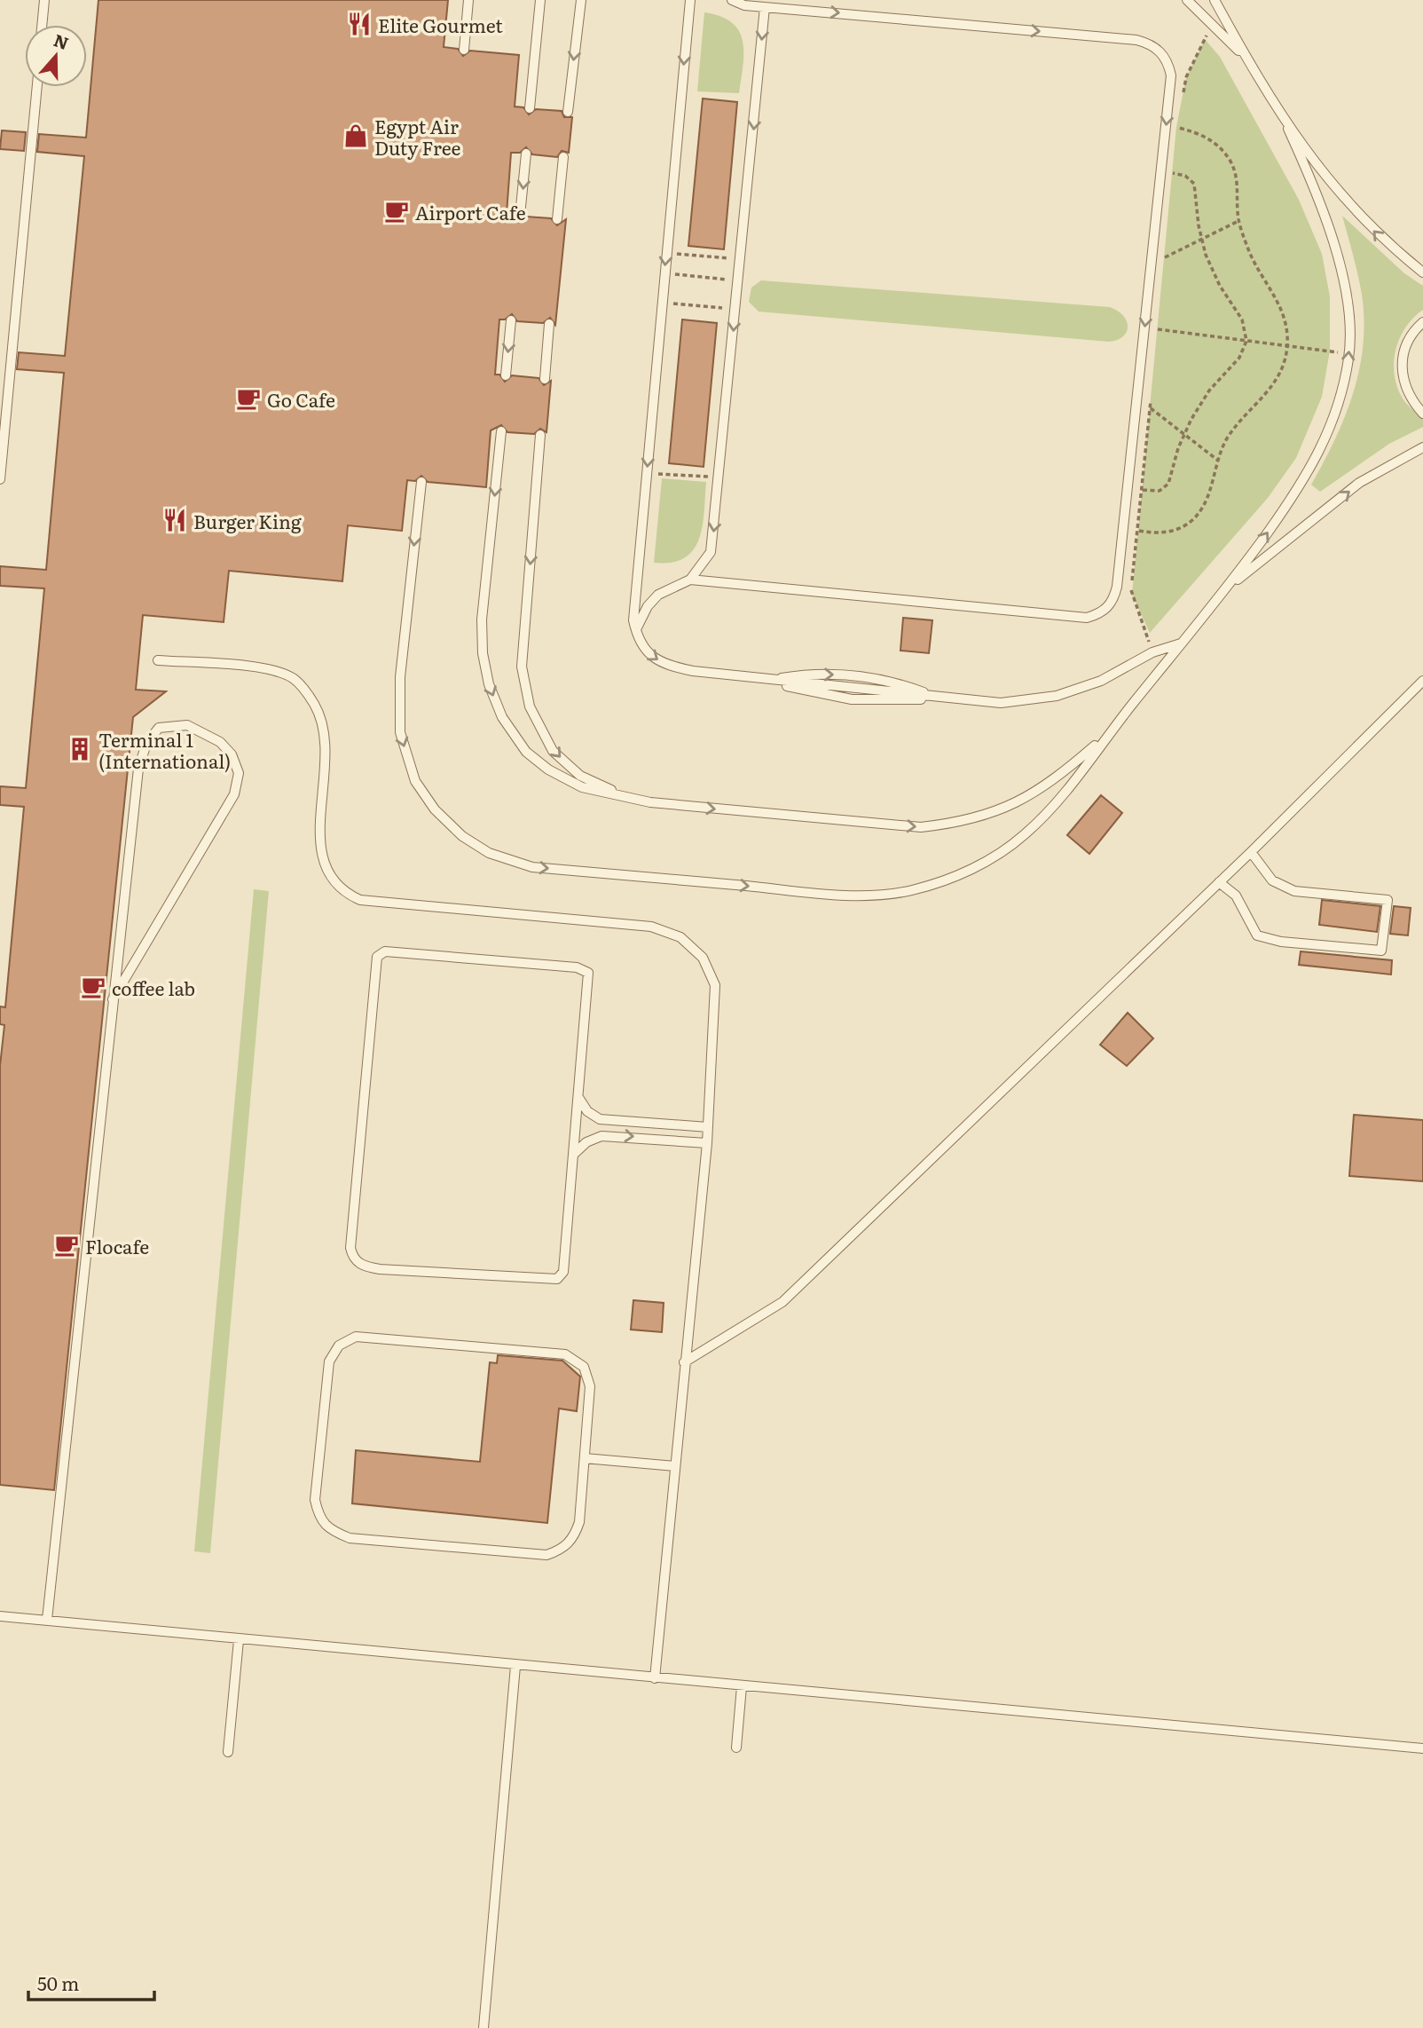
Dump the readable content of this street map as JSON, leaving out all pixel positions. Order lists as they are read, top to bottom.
{
  "places": {
    "restaurant": ["Elite Gourmet", "Burger King"],
    "shop": ["Egypt Air Duty Free"],
    "cafe": [
      "Airport Cafe",
      "Go Cafe",
      "coffee lab",
      "Flocafe"
    ],
    "building": ["Terminal 1 (International)"]
  },
  "scale_bar": "50 m",
  "north": "top"
}
